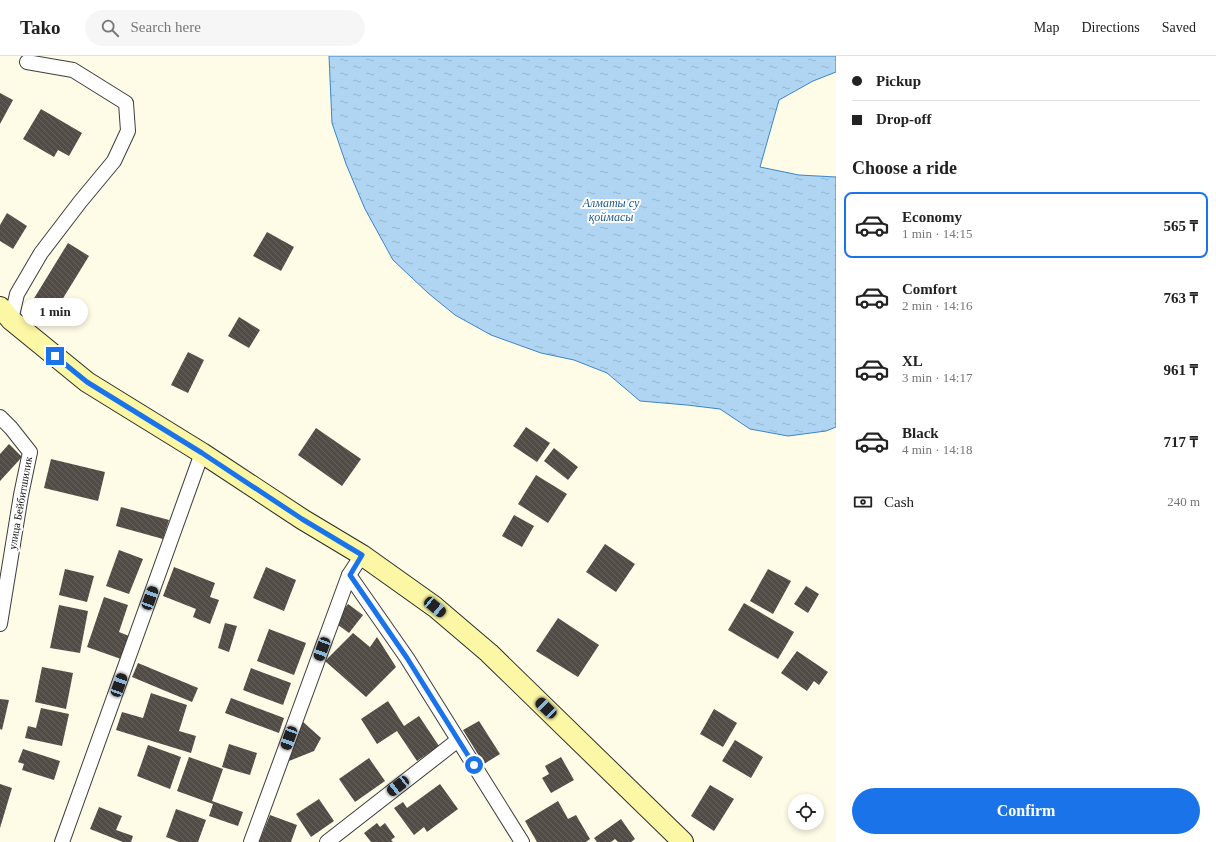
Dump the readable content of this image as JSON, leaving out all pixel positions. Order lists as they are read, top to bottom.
{
  "streets": {
    "street": ["улица Бейбитшилик"]
  },
  "water": ["Алматы су қоймасы"],
  "page": {
    "header": "Tako",
    "search": "Search here",
    "nav": ["Map", "Directions", "Saved"],
    "banner": ["Pickup", "Drop-off"],
    "heading": "Choose a ride",
    "list": [
      {
        "name": "Economy",
        "note": "1 min · 14:15",
        "value": "565 ₸"
      },
      {
        "name": "Comfort",
        "note": "2 min · 14:16",
        "value": "763 ₸"
      },
      {
        "name": "XL",
        "note": "3 min · 14:17",
        "value": "961 ₸"
      },
      {
        "name": "Black",
        "note": "4 min · 14:18",
        "value": "717 ₸"
      }
    ],
    "bubble": "1 min",
    "pay": ["Cash", "240 m"],
    "buttons": "Confirm"
  }
}
